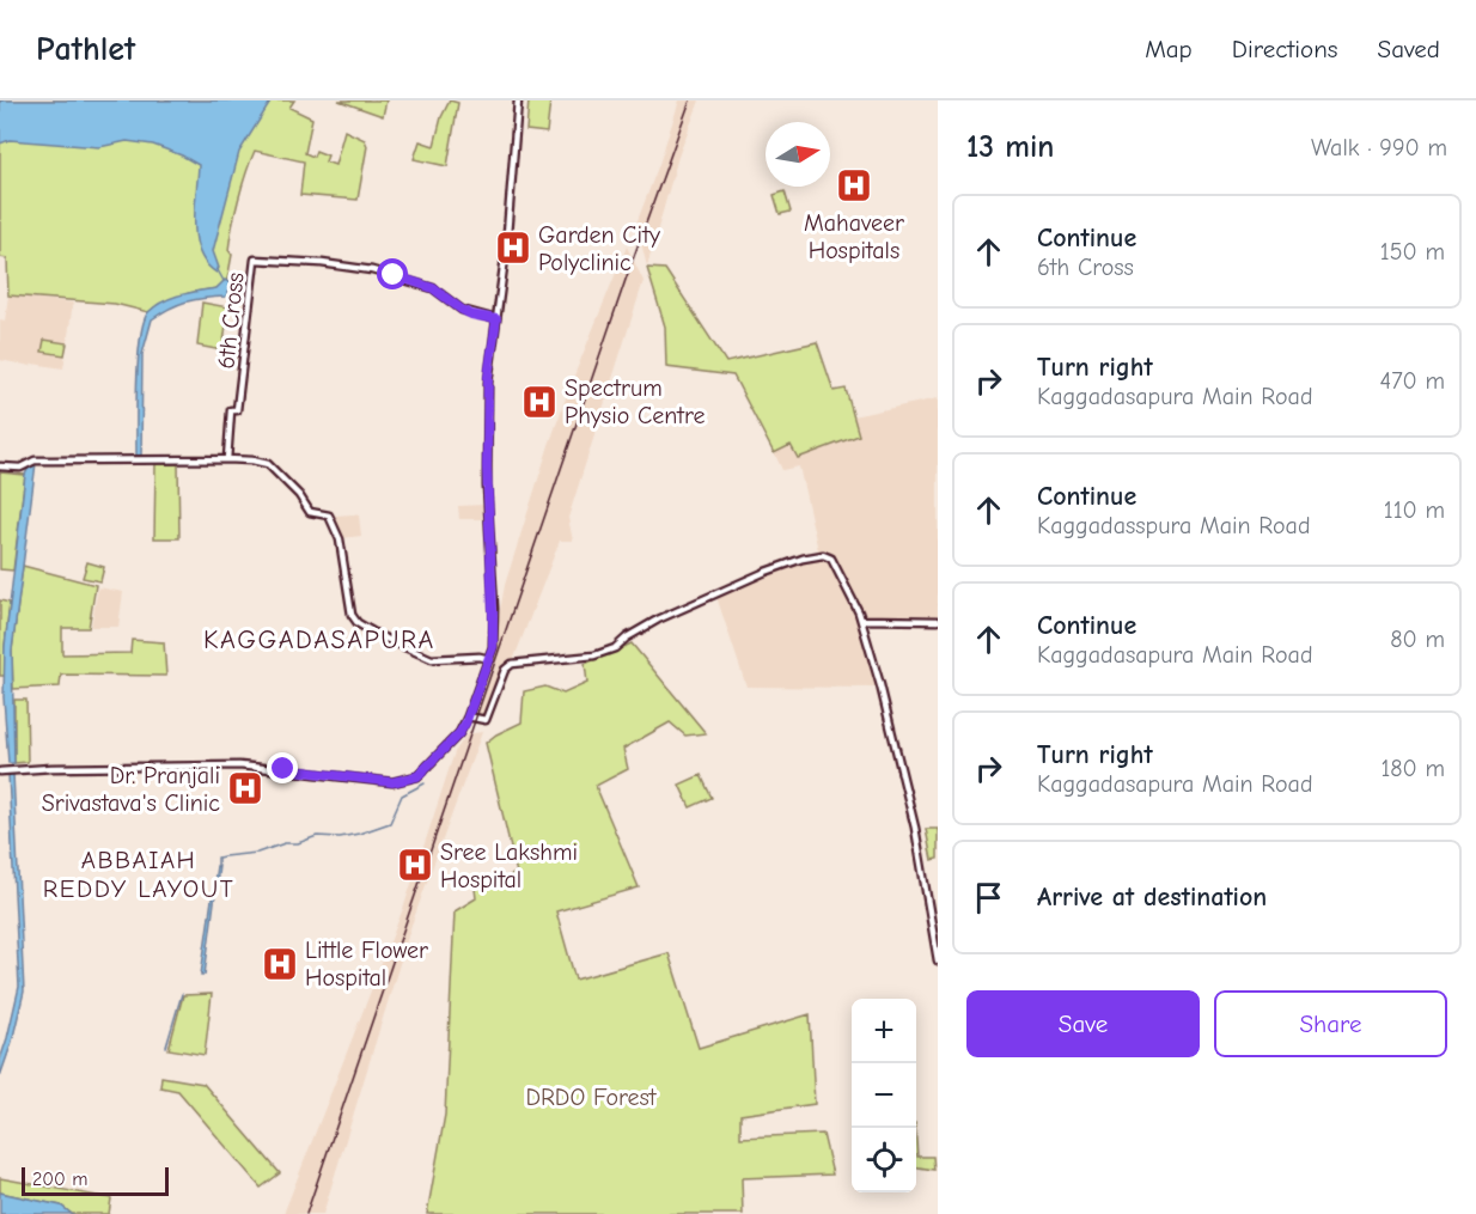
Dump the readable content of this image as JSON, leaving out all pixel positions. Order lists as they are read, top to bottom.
{
  "streets": {
    "street": ["6th Cross"]
  },
  "districts": ["KAGGADASAPURA", "ABBAIAH REDDY LAYOUT"],
  "parks": ["DRDO Forest"],
  "places": {
    "hospital": [
      "Mahaveer Hospitals",
      "Garden City Polyclinic",
      "Spectrum Physio Centre",
      "Dr. Pranjali Srivastava's Clinic",
      "Sree Lakshmi Hospital",
      "Little Flower Hospital"
    ]
  },
  "scale_bar": "200 m",
  "north": "right",
  "page": {
    "header": "Pathlet",
    "nav": ["Map", "Directions", "Saved"],
    "heading": ["13 min", "Walk · 990 m"],
    "list": [
      ["Continue", "6th Cross", "150 m"],
      ["Turn right", "Kaggadasapura Main Road", "470 m"],
      ["Continue", "Kaggadasspura Main Road", "110 m"],
      ["Continue", "Kaggadasapura Main Road", "80 m"],
      ["Turn right", "Kaggadasapura Main Road", "180 m"],
      "Arrive at destination"
    ],
    "buttons": ["Save", "Share"],
    "map_buttons": ["+", "−"],
    "scale": "200 m"
  }
}
